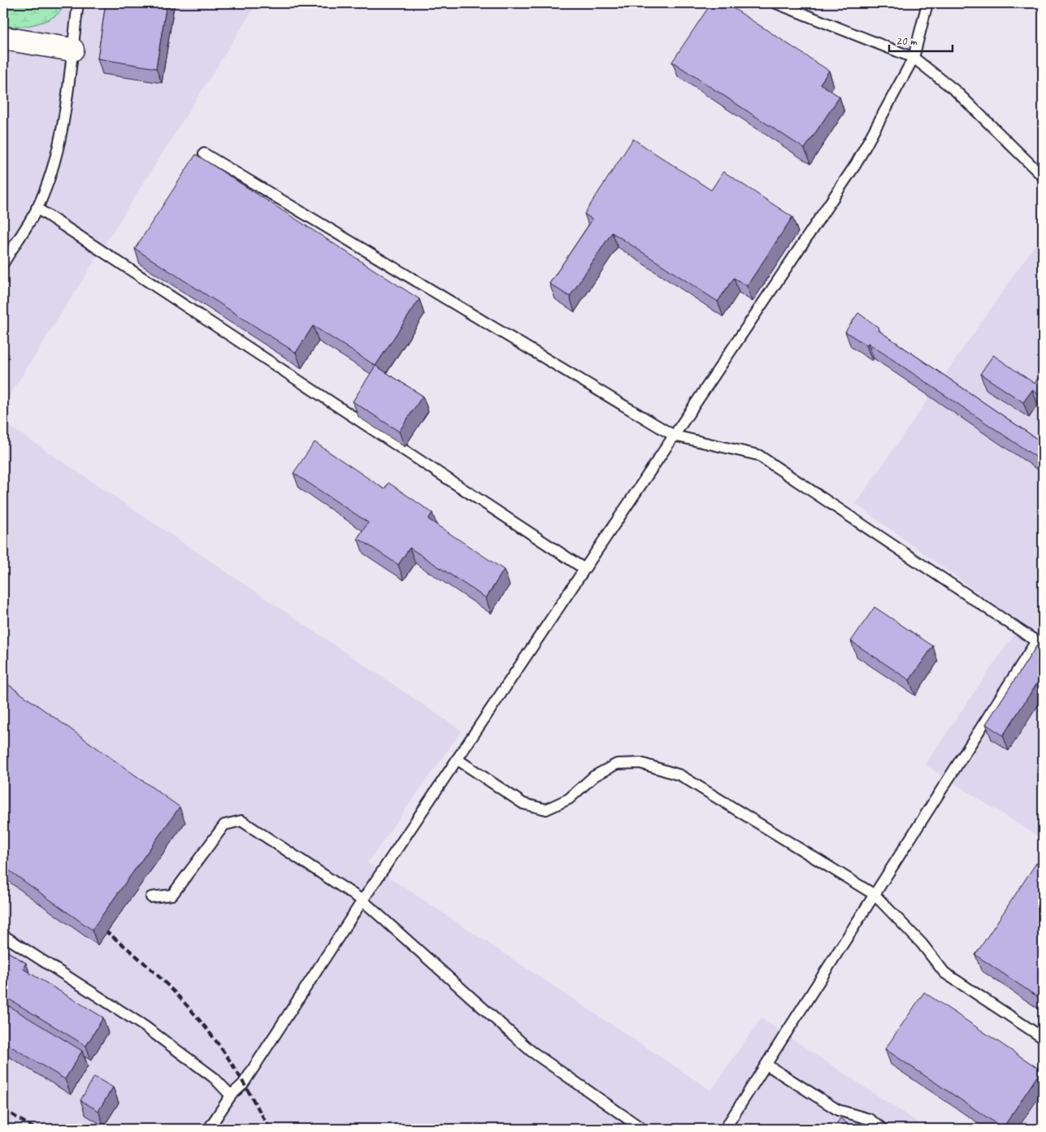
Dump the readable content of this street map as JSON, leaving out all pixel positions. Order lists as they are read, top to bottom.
{
  "scale_bar": "20 m"
}
